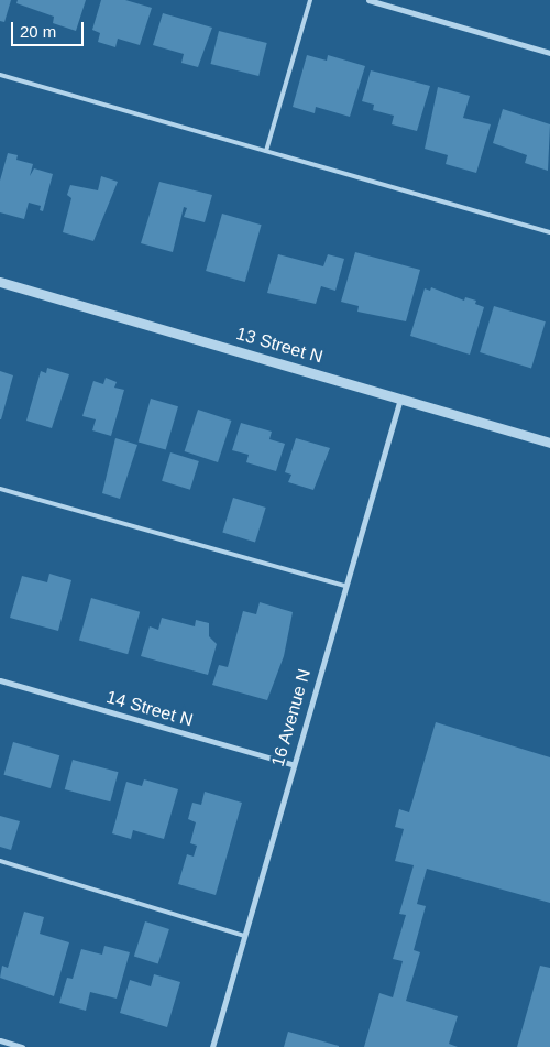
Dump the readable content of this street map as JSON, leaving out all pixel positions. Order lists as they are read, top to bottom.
{
  "streets": {
    "street": ["13 Street N", "14 Street N", "16 Avenue N"]
  },
  "crossings": [
    ["13 Street N", "16 Avenue N"],
    ["14 Street N", "16 Avenue N"]
  ],
  "scale_bar": "20 m"
}
